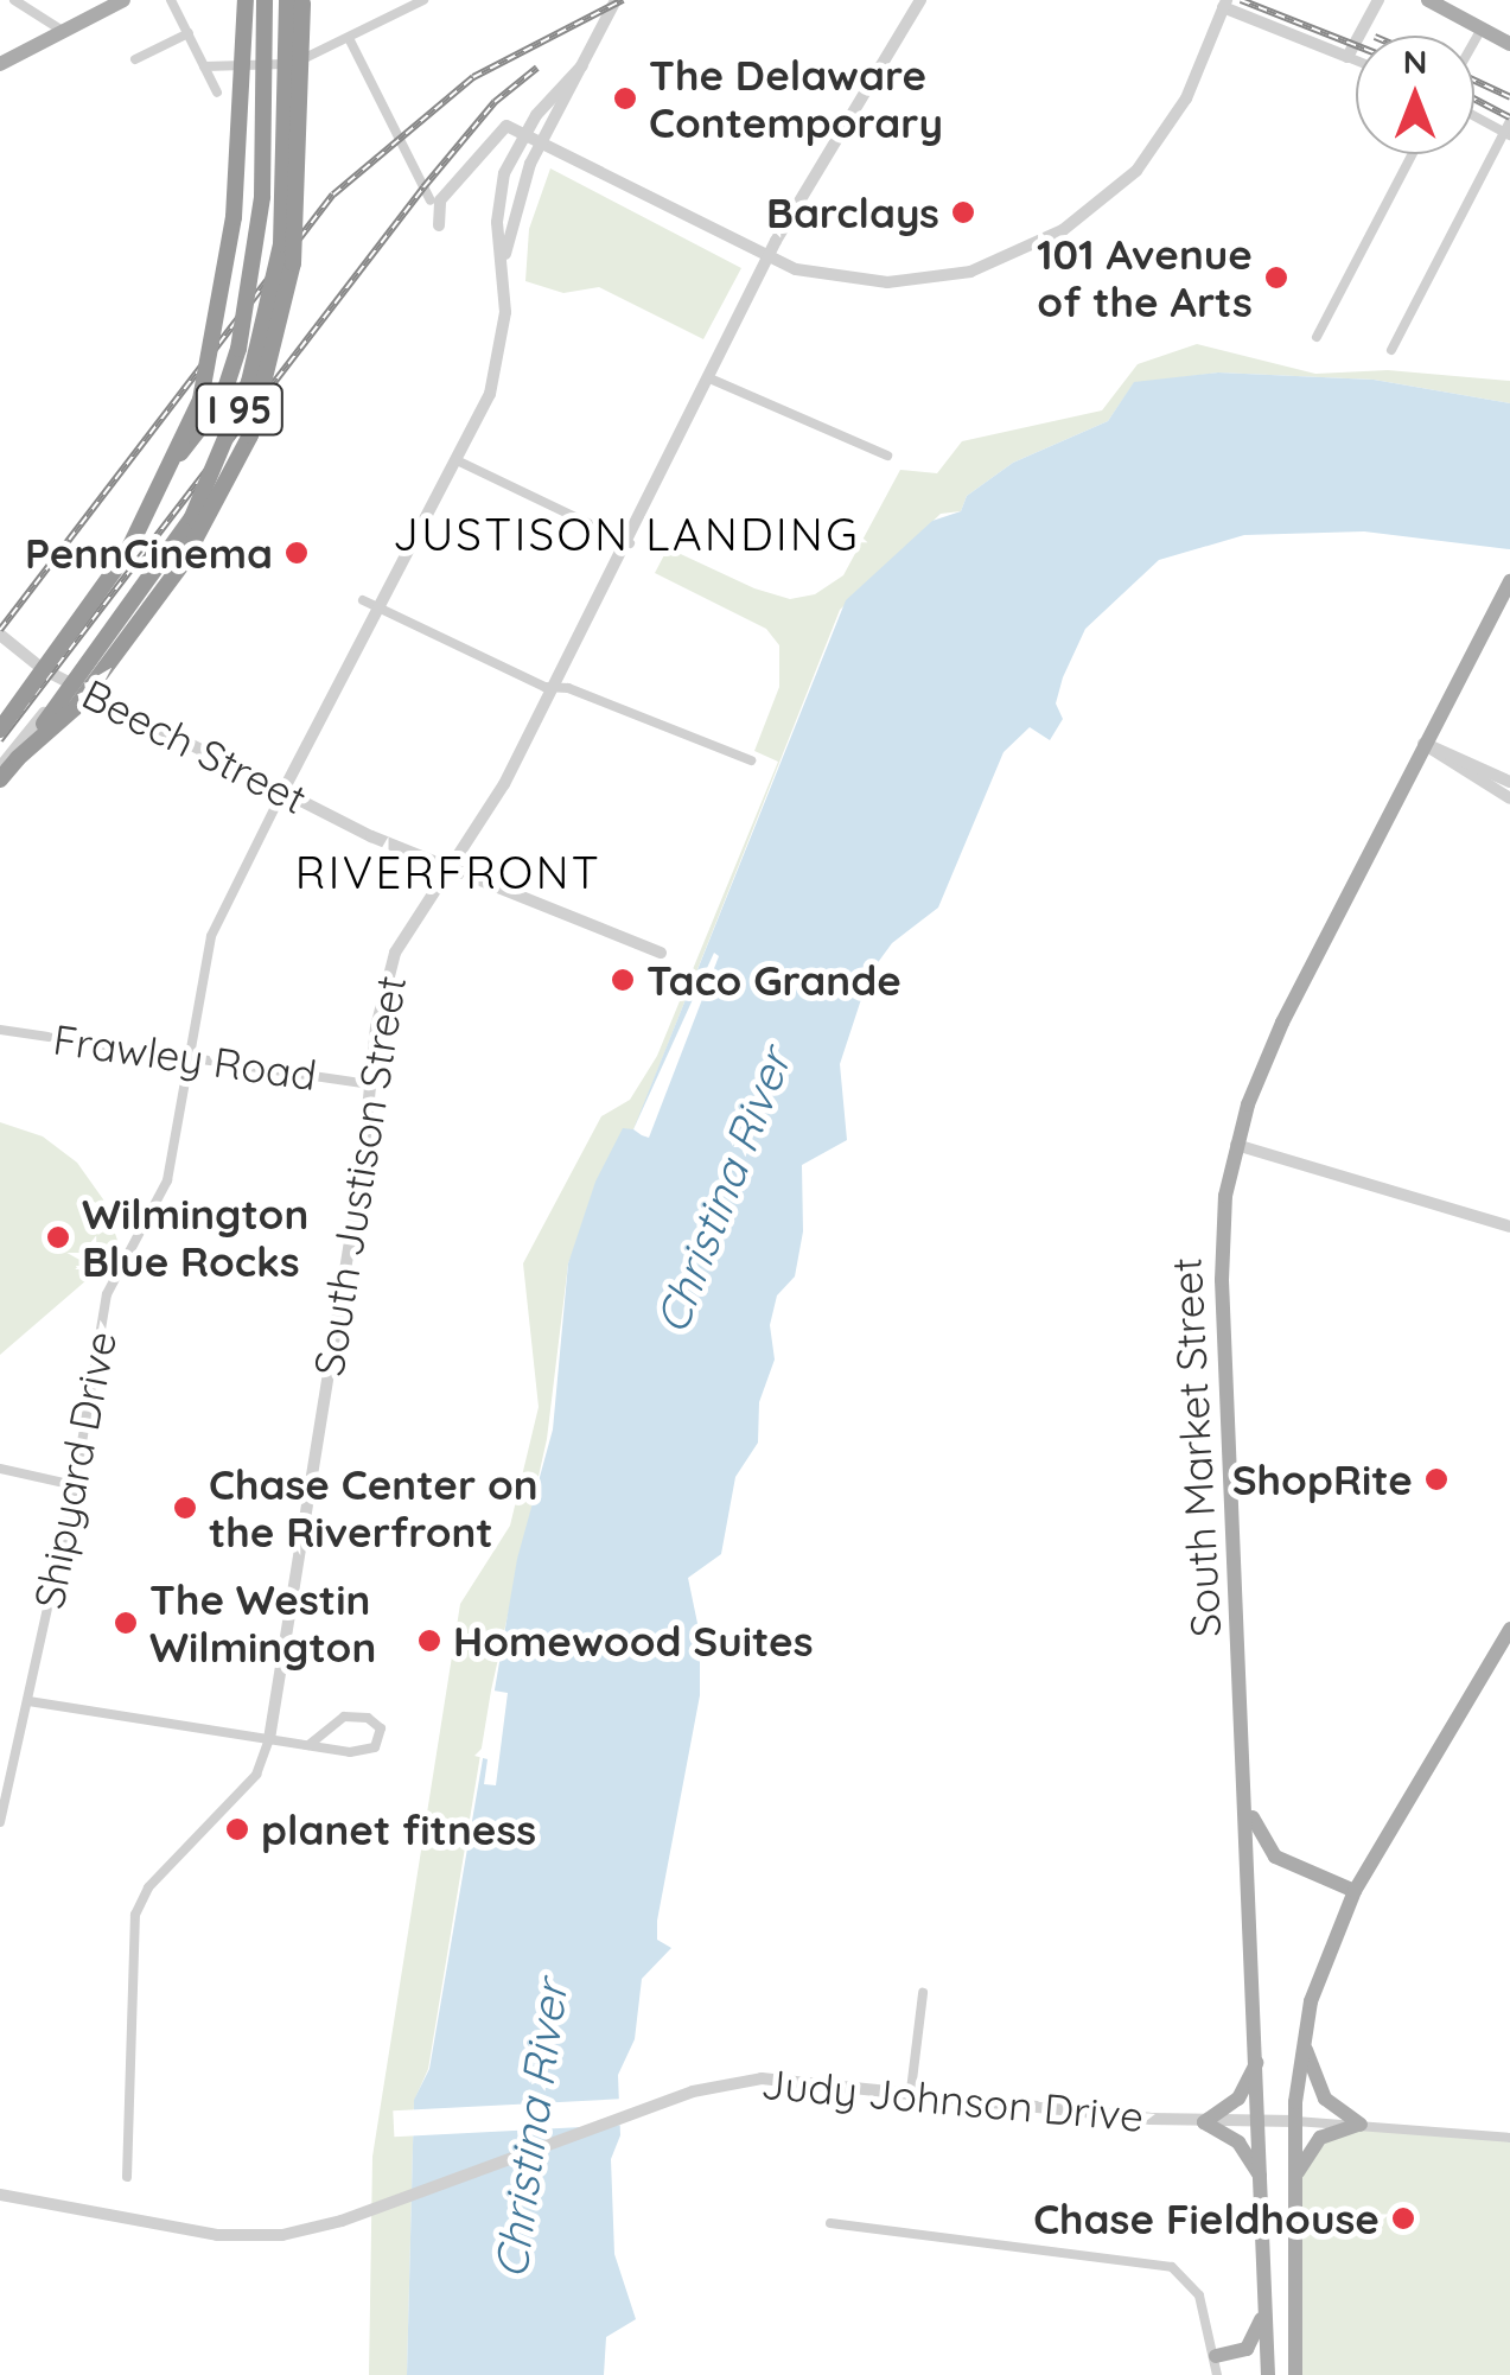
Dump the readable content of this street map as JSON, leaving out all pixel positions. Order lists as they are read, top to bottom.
{
  "streets": {
    "highway": ["I 95"],
    "main road": ["South Market Street"],
    "street": [
      "Beech Street",
      "Frawley Road",
      "South Justison Street",
      "Shipyard Drive",
      "Judy Johnson Drive"
    ]
  },
  "crossings": [
    ["Beech Street", "South Justison Street"],
    ["Beech Street", "Shipyard Drive"],
    ["Frawley Road", "South Justison Street"],
    ["Frawley Road", "Shipyard Drive"],
    ["South Market Street", "Judy Johnson Drive"]
  ],
  "districts": ["JUSTISON LANDING", "RIVERFRONT"],
  "water": ["Christina River"],
  "places": [
    "The Delaware Contemporary",
    "Barclays",
    "101 Avenue of the Arts",
    "PennCinema",
    "Taco Grande",
    "Wilmington Blue Rocks",
    "ShopRite",
    "Chase Center on the Riverfront",
    "The Westin Wilmington",
    "Homewood Suites",
    "planet fitness",
    "Chase Fieldhouse"
  ],
  "north": "top"
}
